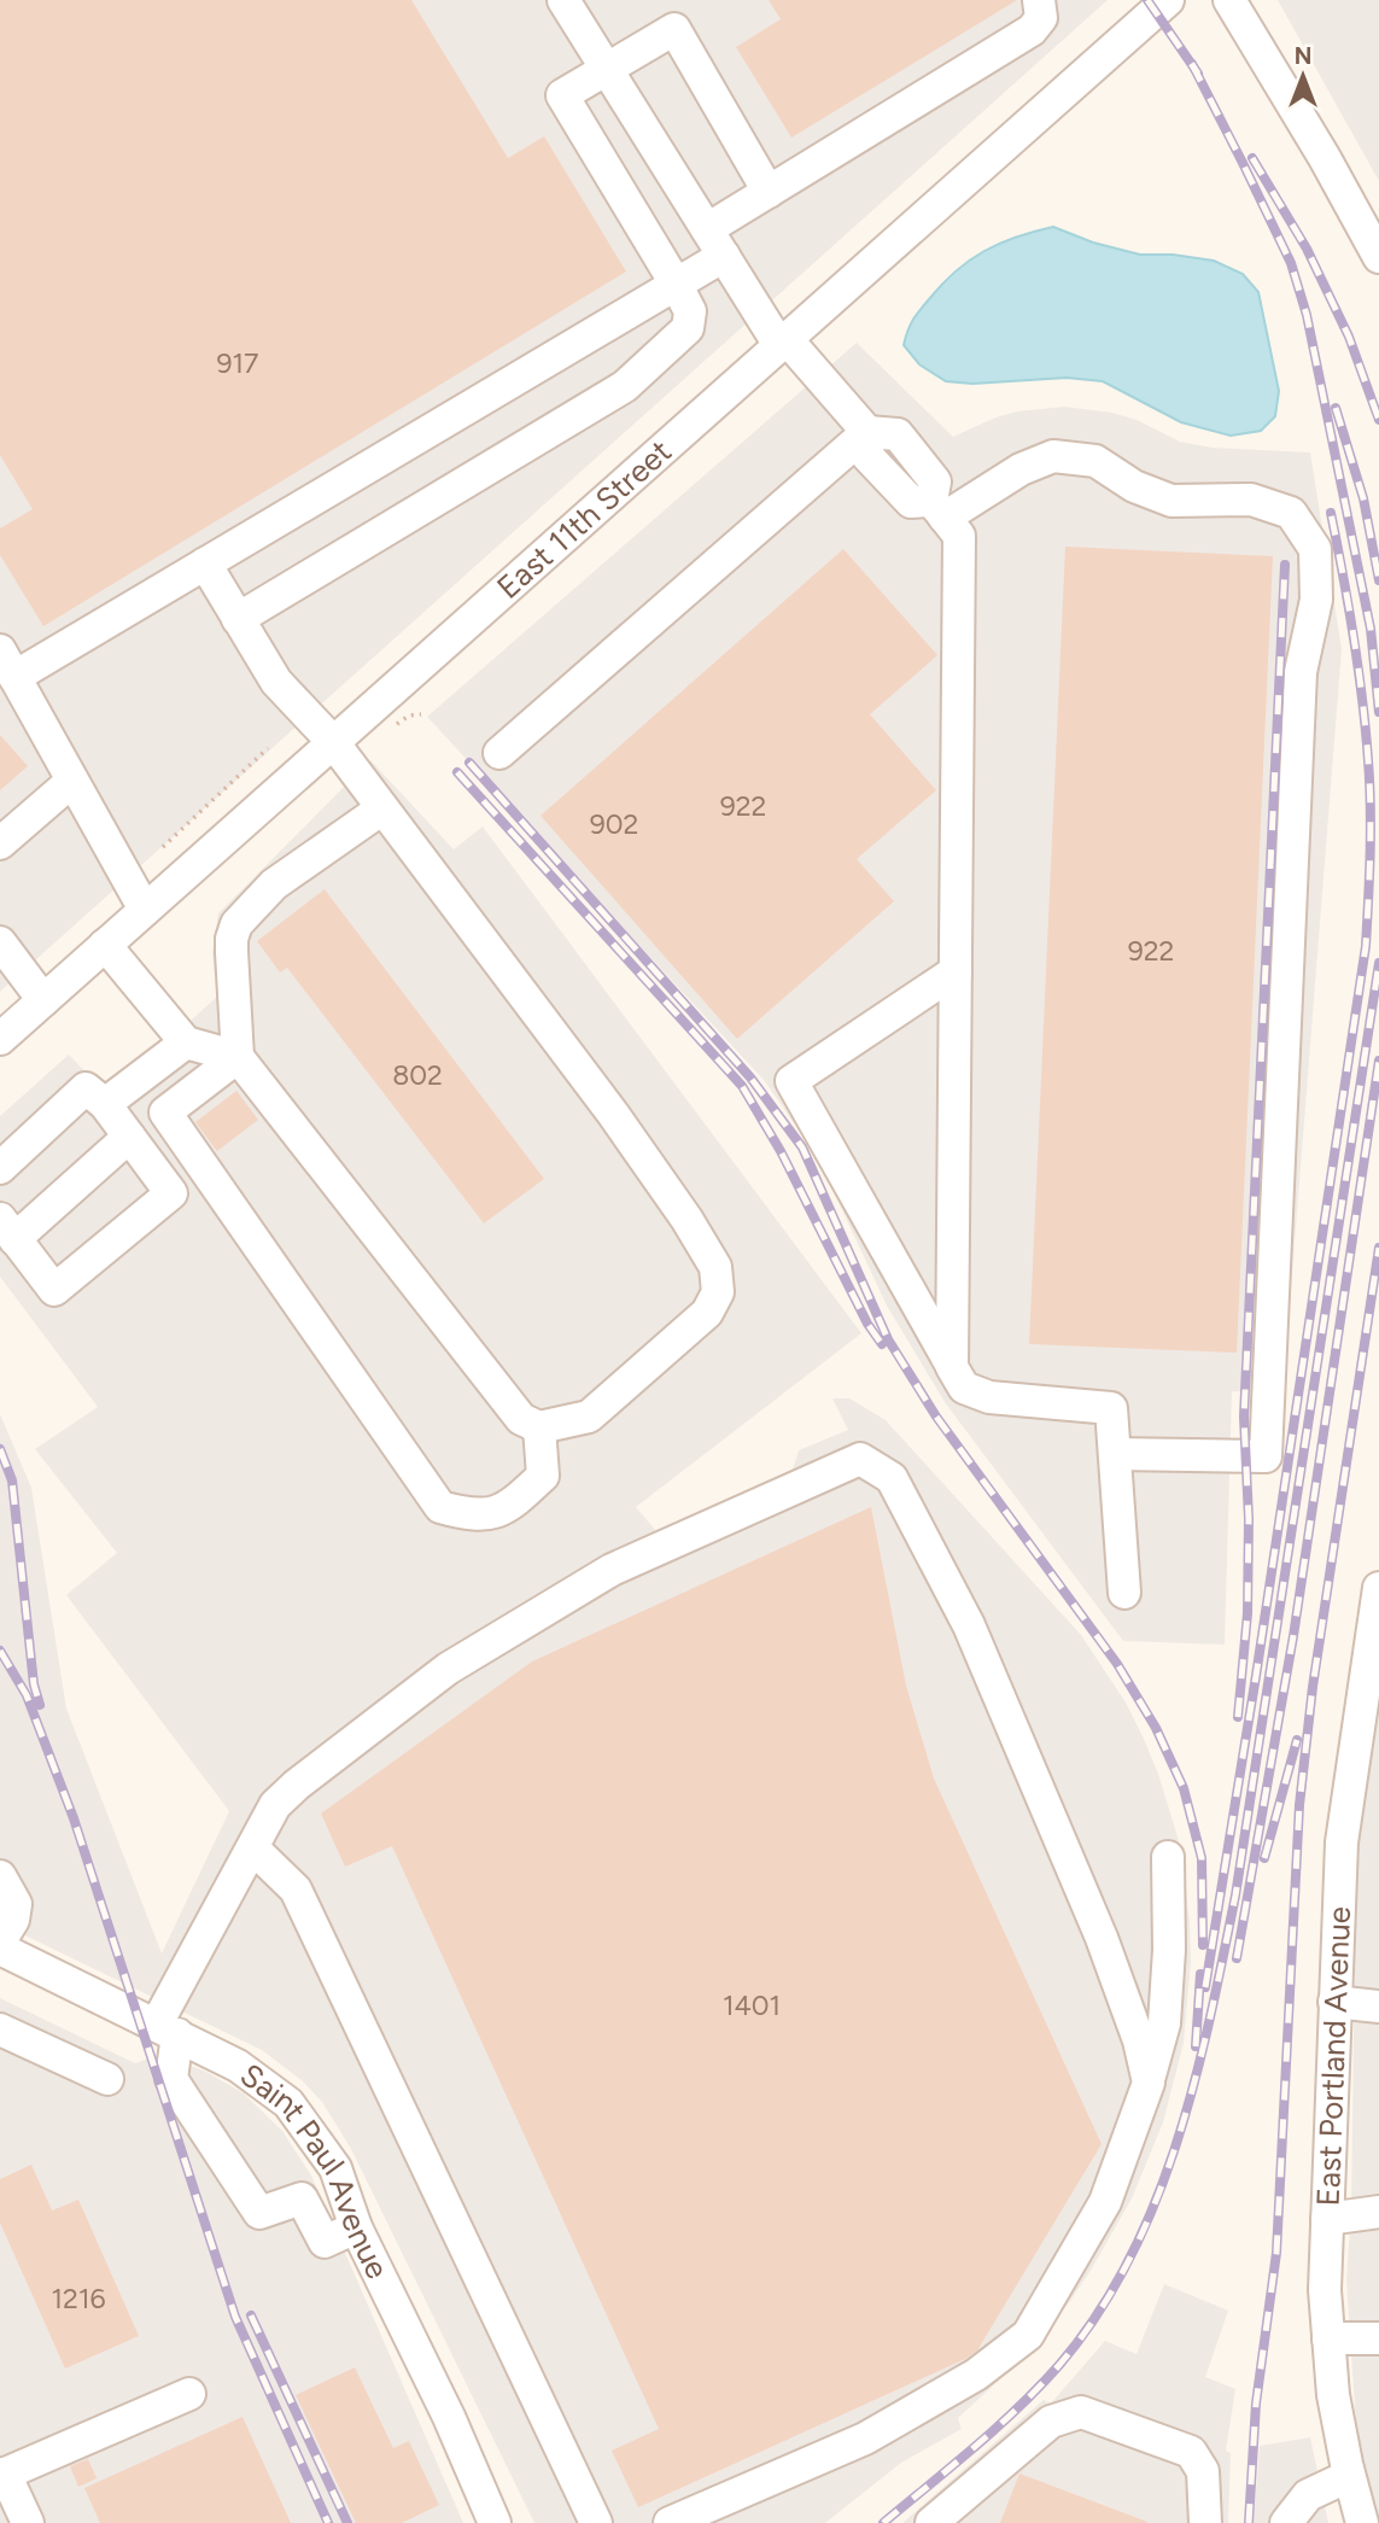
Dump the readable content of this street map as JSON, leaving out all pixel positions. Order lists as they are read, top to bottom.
{
  "streets": {
    "street": ["East 11th Street", "East Portland Avenue", "Saint Paul Avenue"]
  },
  "house_numbers": [
    "917",
    "922",
    "902",
    "922",
    "802",
    "1401",
    "1216"
  ],
  "north": "top"
}
